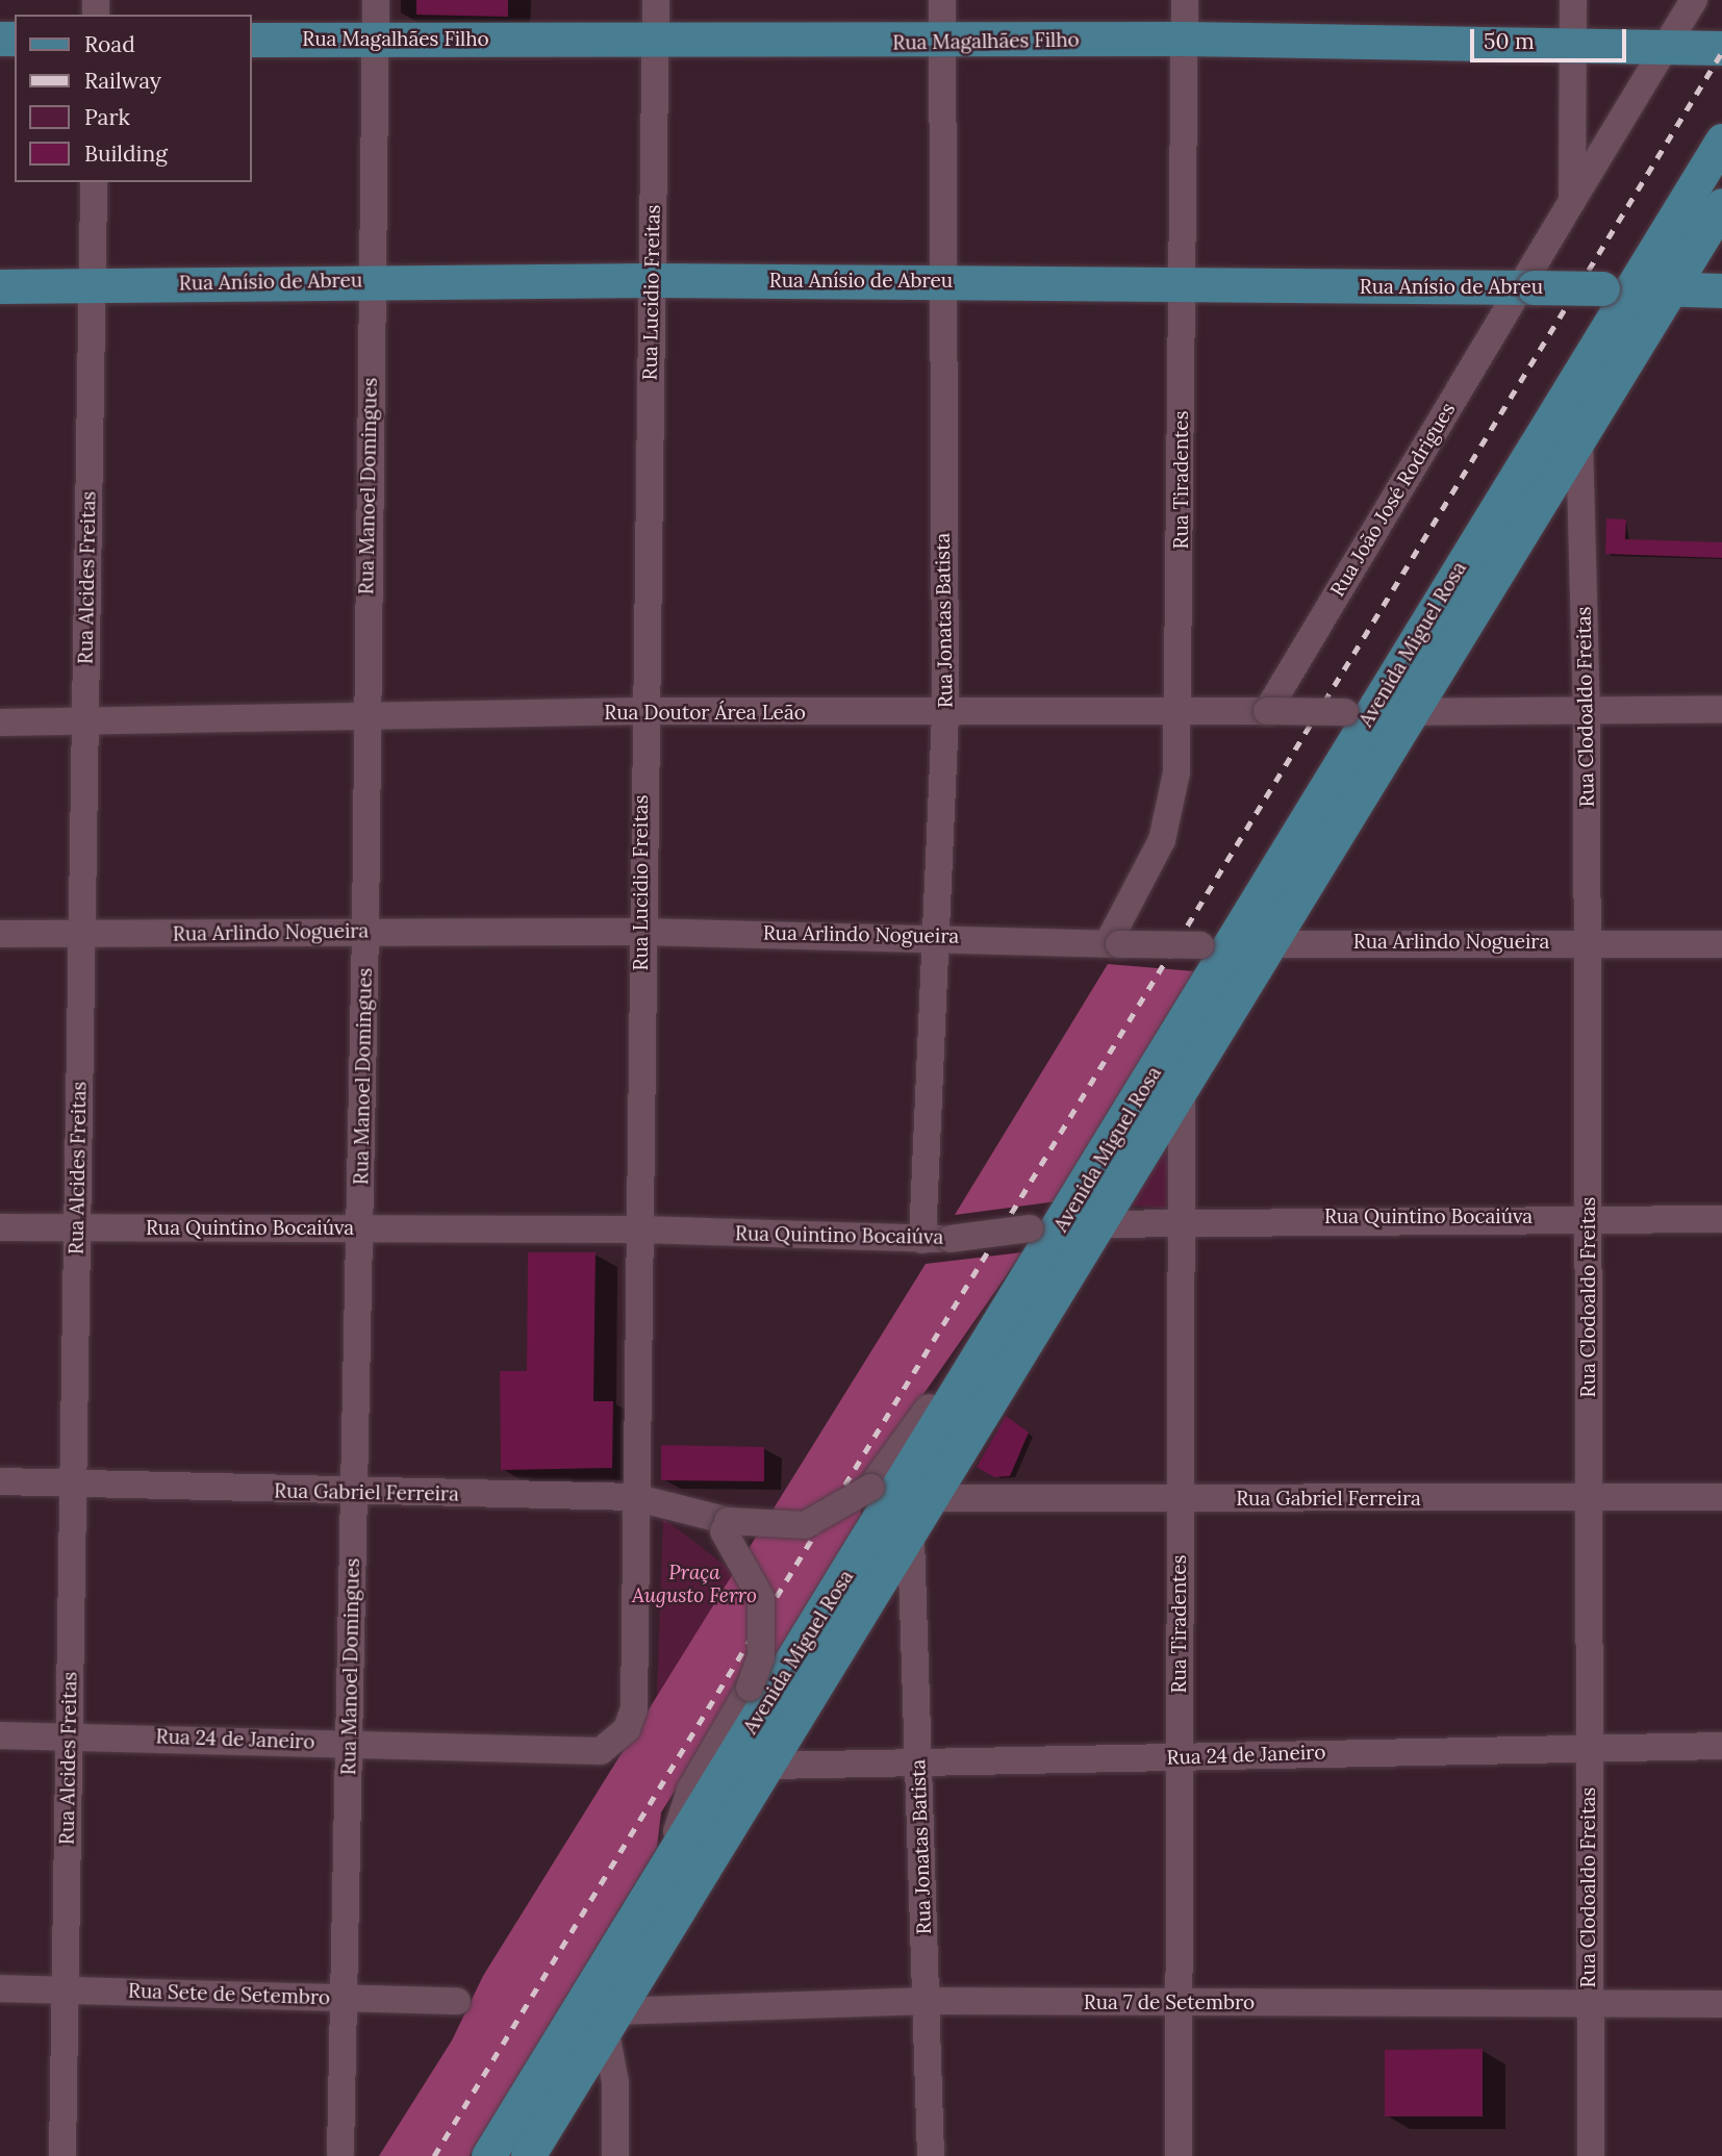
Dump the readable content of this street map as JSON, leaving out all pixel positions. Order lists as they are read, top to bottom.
{
  "streets": {
    "main road": ["Rua Magalhães Filho", "Rua Anísio de Abreu", "Avenida Miguel Rosa"],
    "street": [
      "Rua Lucidio Freitas",
      "Rua Tiradentes",
      "Rua Manoel Domingues",
      "Rua João José Rodrigues",
      "Rua Alcides Freitas",
      "Rua Jonatas Batista",
      "Rua Clodoaldo Freitas",
      "Rua Doutor Área Leão",
      "Rua Arlindo Nogueira",
      "Rua Quintino Bocaiúva",
      "Rua Gabriel Ferreira",
      "Rua 24 de Janeiro",
      "Rua Sete de Setembro",
      "Rua 7 de Setembro"
    ]
  },
  "crossings": [
    ["Rua Magalhães Filho", "Rua Lucidio Freitas"],
    ["Rua Magalhães Filho", "Rua Tiradentes"],
    ["Rua Magalhães Filho", "Rua Manoel Domingues"],
    ["Rua Magalhães Filho", "Rua Jonatas Batista"],
    ["Rua Anísio de Abreu", "Rua Lucidio Freitas"],
    ["Rua Anísio de Abreu", "Rua Tiradentes"],
    ["Rua Anísio de Abreu", "Rua Manoel Domingues"],
    ["Rua Anísio de Abreu", "Rua João José Rodrigues"],
    ["Rua Anísio de Abreu", "Rua Alcides Freitas"],
    ["Rua Anísio de Abreu", "Rua Jonatas Batista"],
    ["Rua Anísio de Abreu", "Avenida Miguel Rosa"],
    ["Rua Lucidio Freitas", "Rua Doutor Área Leão"],
    ["Rua Lucidio Freitas", "Rua Arlindo Nogueira"],
    ["Rua Lucidio Freitas", "Rua Quintino Bocaiúva"],
    ["Rua Lucidio Freitas", "Rua Gabriel Ferreira"],
    ["Rua Lucidio Freitas", "Rua 24 de Janeiro"],
    ["Rua Tiradentes", "Avenida Miguel Rosa"],
    ["Rua Tiradentes", "Rua Doutor Área Leão"],
    ["Rua Tiradentes", "Rua Arlindo Nogueira"],
    ["Rua Tiradentes", "Rua Quintino Bocaiúva"],
    ["Rua Tiradentes", "Rua Gabriel Ferreira"],
    ["Rua Tiradentes", "Rua 24 de Janeiro"],
    ["Rua Tiradentes", "Rua 7 de Setembro"],
    ["Rua Manoel Domingues", "Rua Doutor Área Leão"],
    ["Rua Manoel Domingues", "Rua Arlindo Nogueira"],
    ["Rua Manoel Domingues", "Rua Quintino Bocaiúva"],
    ["Rua Manoel Domingues", "Rua Gabriel Ferreira"],
    ["Rua Manoel Domingues", "Rua 24 de Janeiro"],
    ["Rua Manoel Domingues", "Rua Sete de Setembro"],
    ["Rua João José Rodrigues", "Rua Doutor Área Leão"],
    ["Rua Alcides Freitas", "Rua Doutor Área Leão"],
    ["Rua Alcides Freitas", "Rua Arlindo Nogueira"],
    ["Rua Alcides Freitas", "Rua Quintino Bocaiúva"],
    ["Rua Alcides Freitas", "Rua Gabriel Ferreira"],
    ["Rua Alcides Freitas", "Rua 24 de Janeiro"],
    ["Rua Alcides Freitas", "Rua Sete de Setembro"],
    ["Rua Jonatas Batista", "Avenida Miguel Rosa"],
    ["Rua Jonatas Batista", "Rua Doutor Área Leão"],
    ["Rua Jonatas Batista", "Rua Arlindo Nogueira"],
    ["Rua Jonatas Batista", "Rua Quintino Bocaiúva"],
    ["Rua Jonatas Batista", "Rua 24 de Janeiro"],
    ["Rua Jonatas Batista", "Rua 7 de Setembro"],
    ["Avenida Miguel Rosa", "Rua Clodoaldo Freitas"],
    ["Avenida Miguel Rosa", "Rua Doutor Área Leão"],
    ["Avenida Miguel Rosa", "Rua Arlindo Nogueira"],
    ["Avenida Miguel Rosa", "Rua Quintino Bocaiúva"],
    ["Avenida Miguel Rosa", "Rua Gabriel Ferreira"],
    ["Avenida Miguel Rosa", "Rua 24 de Janeiro"],
    ["Avenida Miguel Rosa", "Rua 7 de Setembro"],
    ["Rua Clodoaldo Freitas", "Rua Doutor Área Leão"],
    ["Rua Clodoaldo Freitas", "Rua Arlindo Nogueira"],
    ["Rua Clodoaldo Freitas", "Rua Quintino Bocaiúva"],
    ["Rua Clodoaldo Freitas", "Rua Gabriel Ferreira"],
    ["Rua Clodoaldo Freitas", "Rua 24 de Janeiro"],
    ["Rua Clodoaldo Freitas", "Rua 7 de Setembro"]
  ],
  "parks": ["Praça Augusto Ferro"],
  "legend": [
    "Road",
    "Railway",
    "Park",
    "Building"
  ],
  "scale_bar": "50 m"
}
